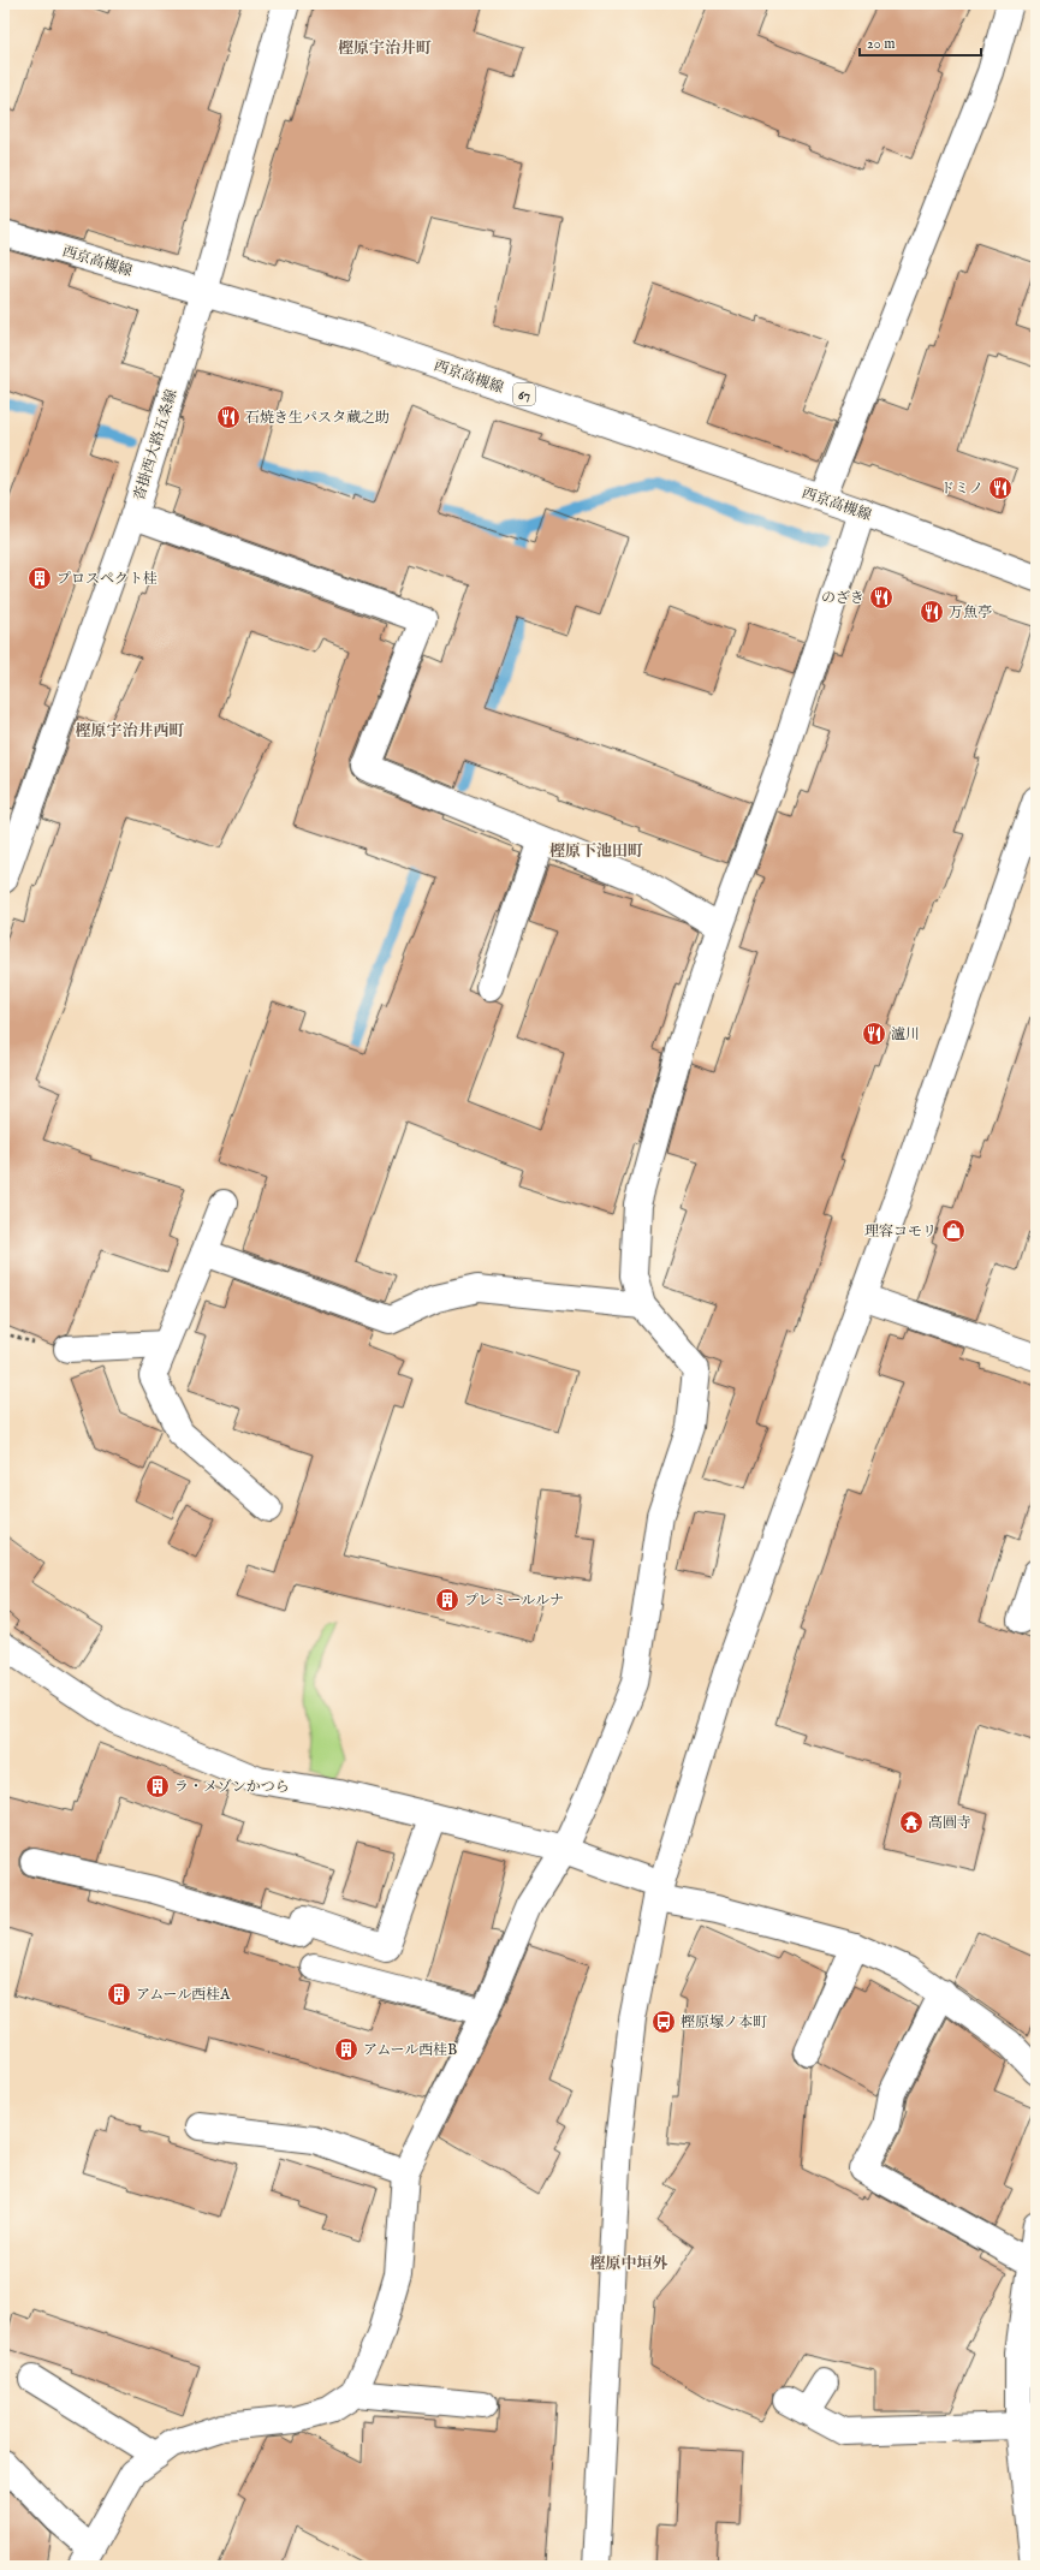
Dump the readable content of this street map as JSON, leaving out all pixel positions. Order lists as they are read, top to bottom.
{
  "streets": {
    "street": ["西京高槻線", "67", "沓掛西大路五条線"]
  },
  "crossings": [
    ["西京高槻線", "沓掛西大路五条線"]
  ],
  "districts": [
    "樫原宇治井町",
    "樫原宇治井西町",
    "樫原下池田町",
    "樫原中垣外"
  ],
  "places": {
    "restaurant": [
      "石焼き生パスタ蔵之助",
      "ドミノ",
      "のざき",
      "万魚亭",
      "瀘川"
    ],
    "building": [
      "プロスペクト桂",
      "プレミールルナ",
      "ラ・メゾンかつら",
      "アムール西桂A",
      "アムール西桂B"
    ],
    "shop": ["理容コモリ"],
    "temple": ["高圓寺"],
    "bus stop": ["樫原塚ノ本町"]
  },
  "scale_bar": "20 m"
}
